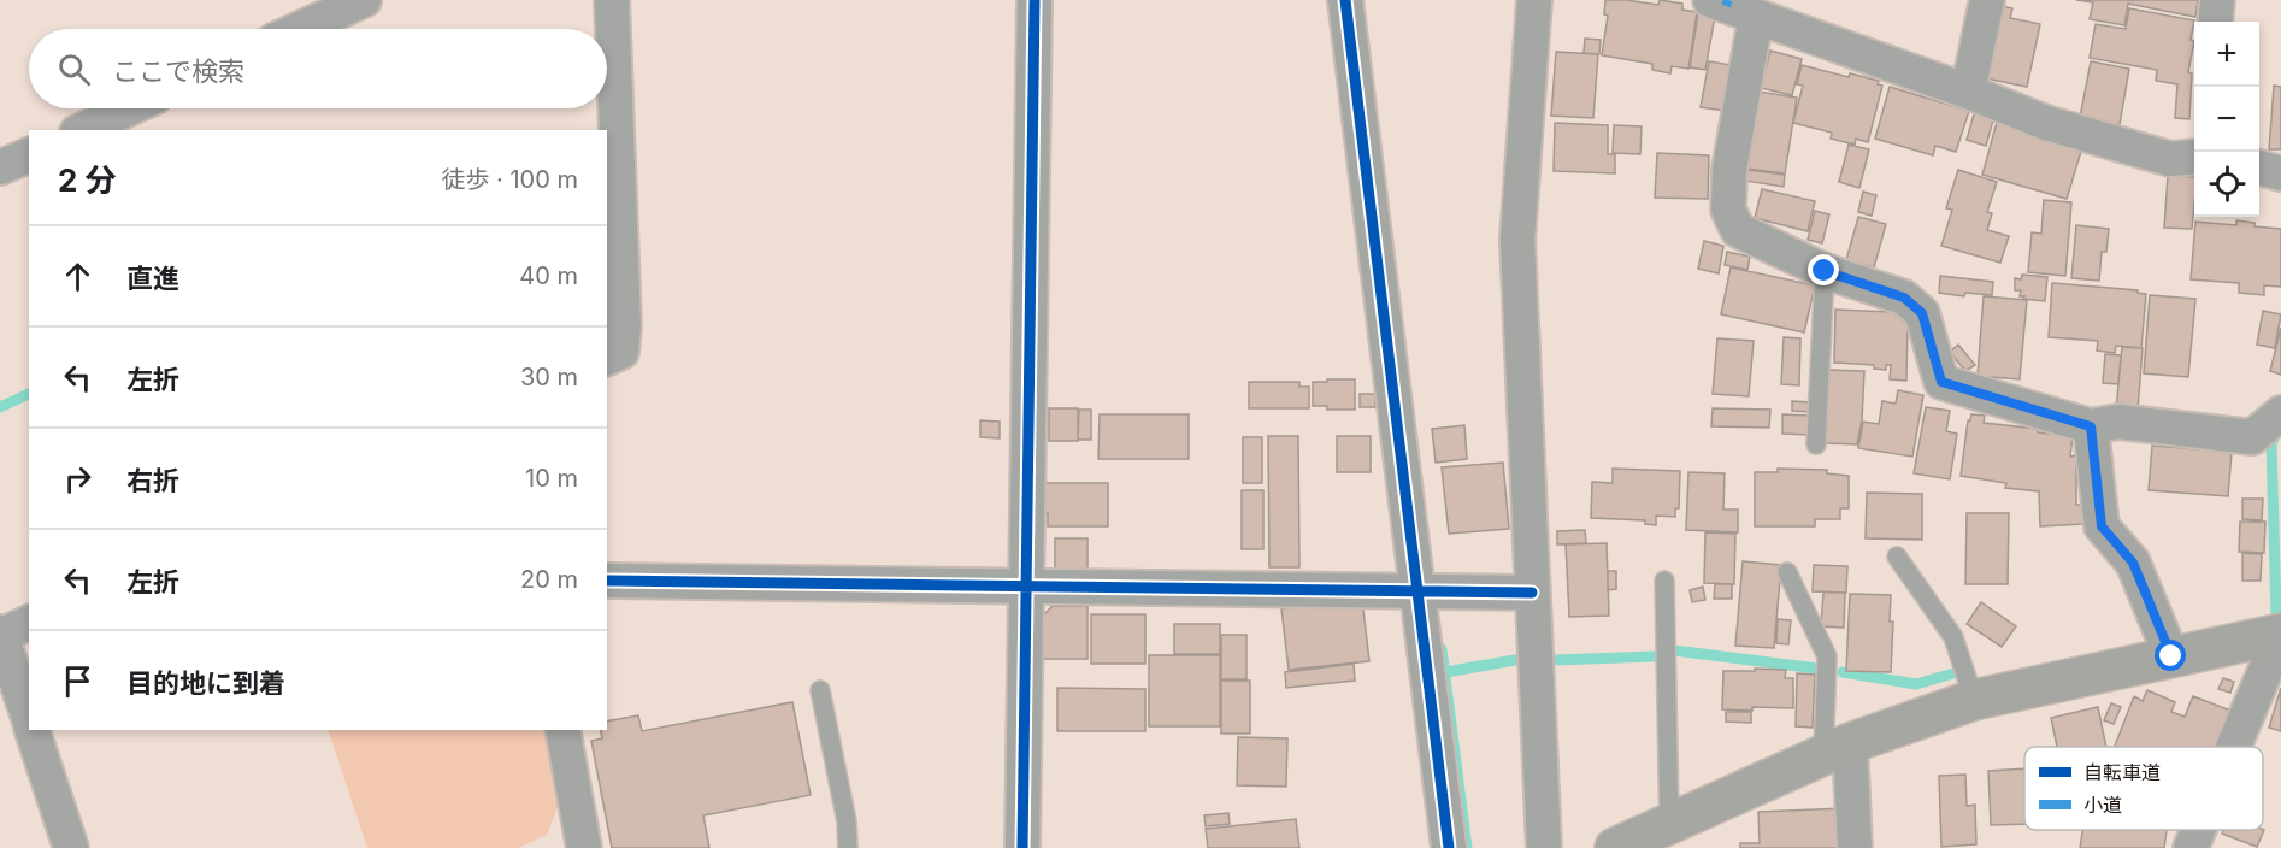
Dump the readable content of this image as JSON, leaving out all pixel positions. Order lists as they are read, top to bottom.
{
  "legend": ["自転車道", "小道"],
  "page": {
    "map_buttons": ["+", "−"],
    "search": "ここで検索",
    "heading": ["2 分", "徒歩 · 100 m"],
    "list": [
      ["直進", "40 m"],
      ["左折", "30 m"],
      ["右折", "10 m"],
      ["左折", "20 m"],
      "目的地に到着"
    ]
  }
}
